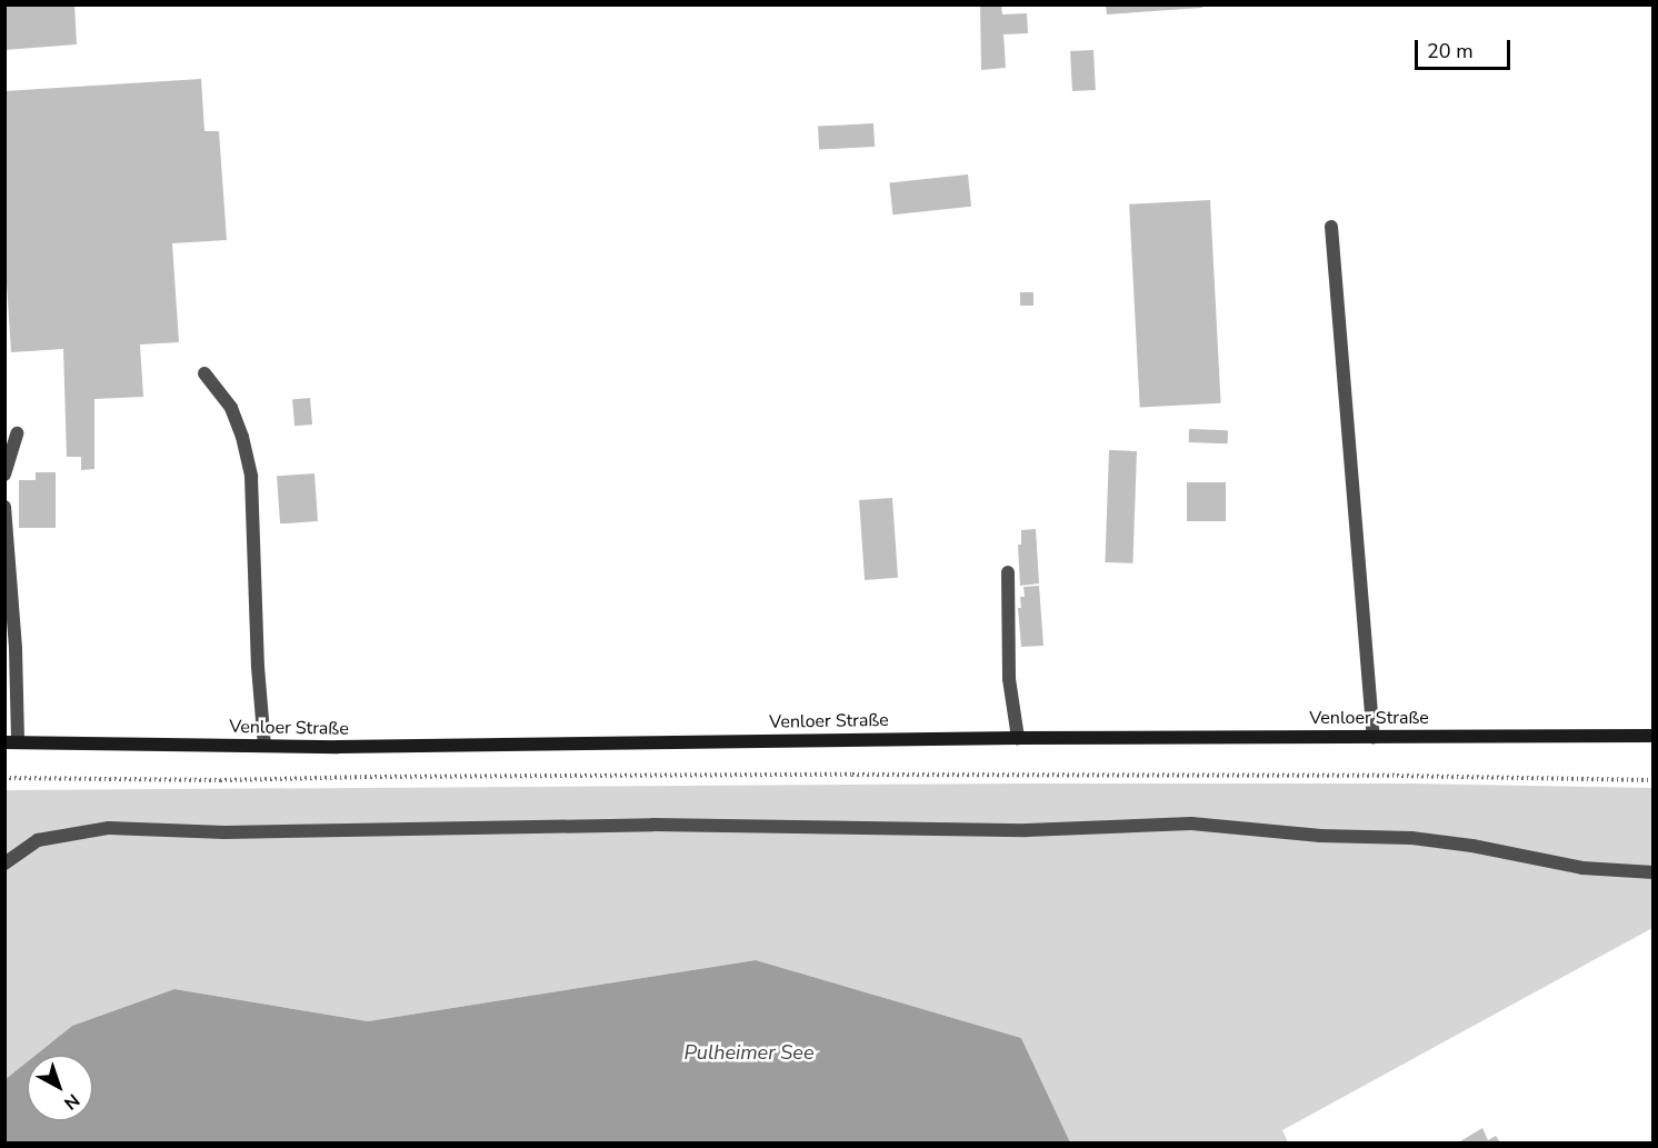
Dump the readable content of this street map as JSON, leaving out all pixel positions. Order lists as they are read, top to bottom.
{
  "streets": {
    "main road": ["Venloer Straße"]
  },
  "water": ["Pulheimer See"],
  "scale_bar": "20 m",
  "north": "bottom right"
}
